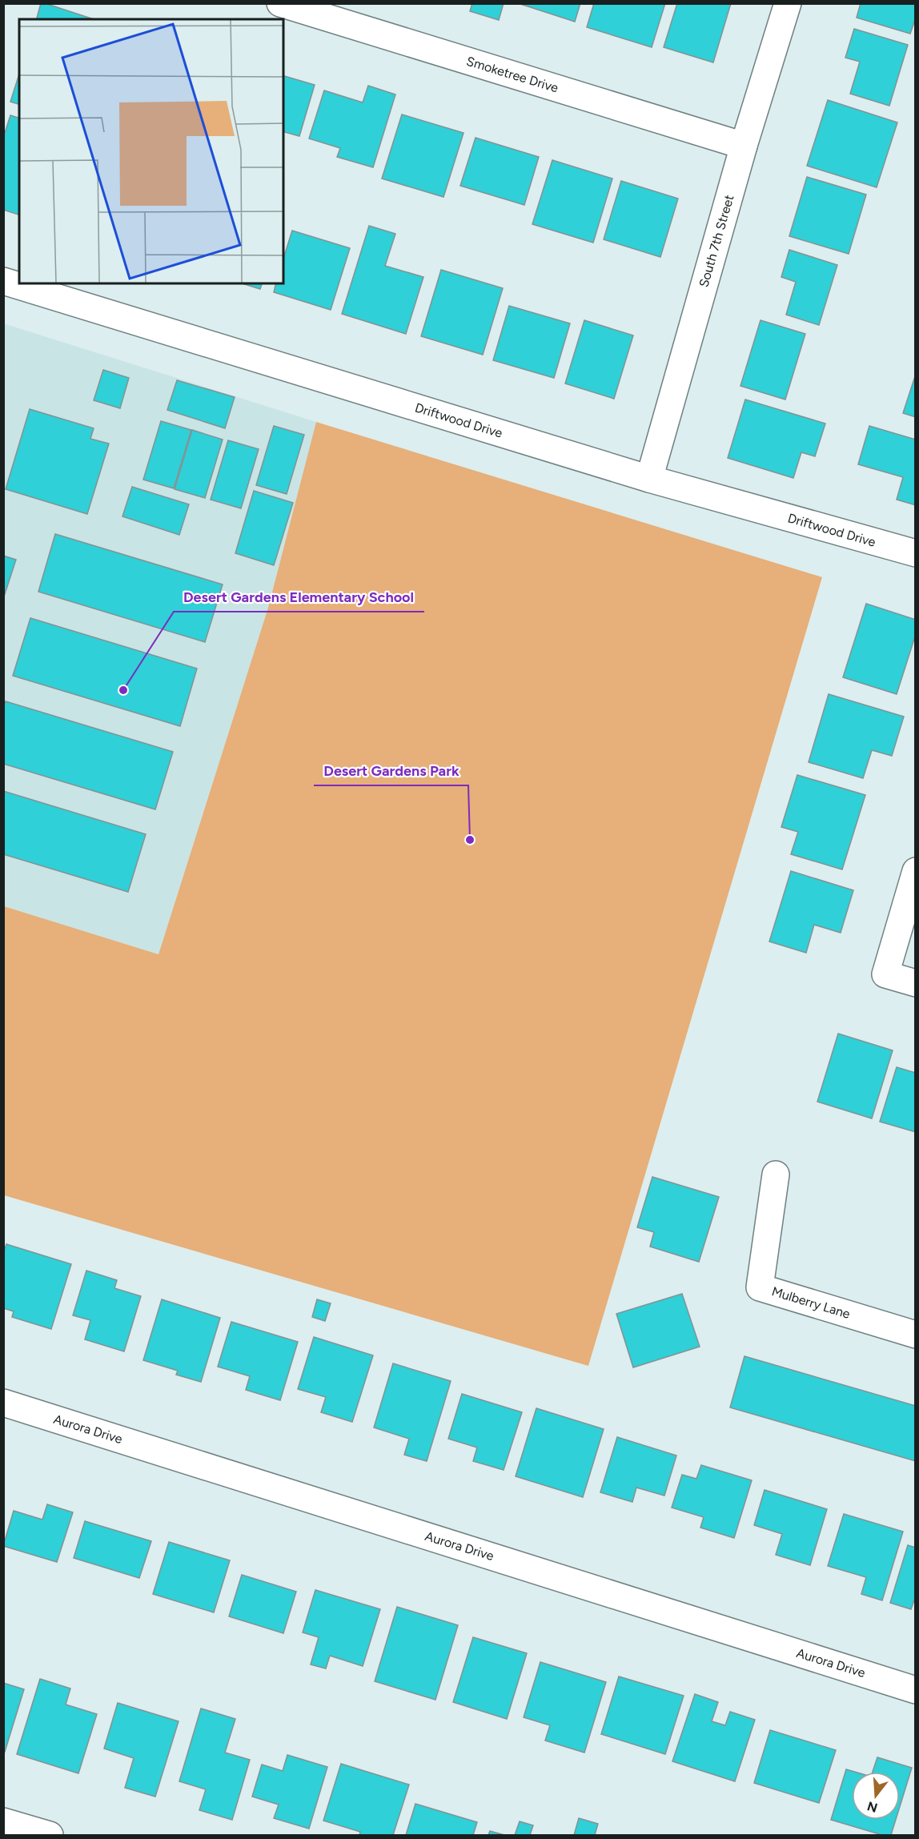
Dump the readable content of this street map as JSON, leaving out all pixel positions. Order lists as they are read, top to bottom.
{
  "streets": {
    "street": [
      "Smoketree Drive",
      "South 7th Street",
      "Driftwood Drive",
      "Mulberry Lane",
      "Aurora Drive"
    ]
  },
  "crossings": [
    ["Smoketree Drive", "South 7th Street"],
    ["South 7th Street", "Driftwood Drive"]
  ],
  "places": ["Desert Gardens Elementary School", "Desert Gardens Park"],
  "north": "bottom"
}
